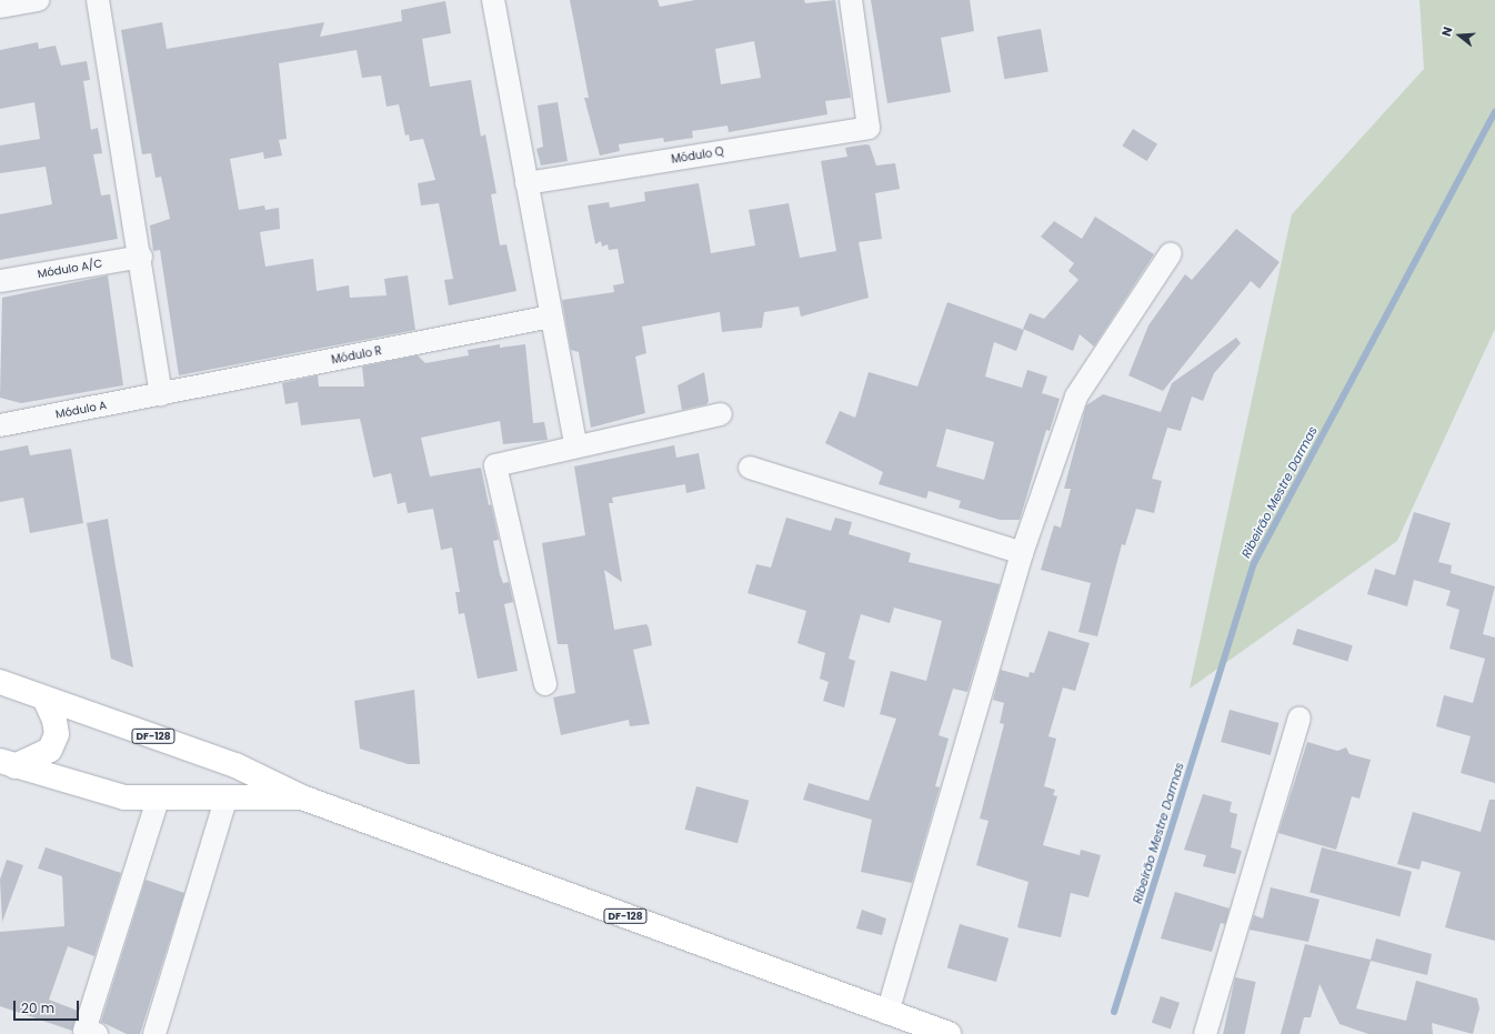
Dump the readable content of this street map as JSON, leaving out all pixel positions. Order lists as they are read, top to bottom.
{
  "streets": {
    "main road": ["DF-128"],
    "street": [
      "Módulo Q",
      "Módulo A/C",
      "Módulo R",
      "Módulo A"
    ]
  },
  "crossings": [
    ["Módulo R", "Módulo A"]
  ],
  "water": ["Ribeirão Mestre Darmas"],
  "scale_bar": "20 m",
  "north": "left"
}
